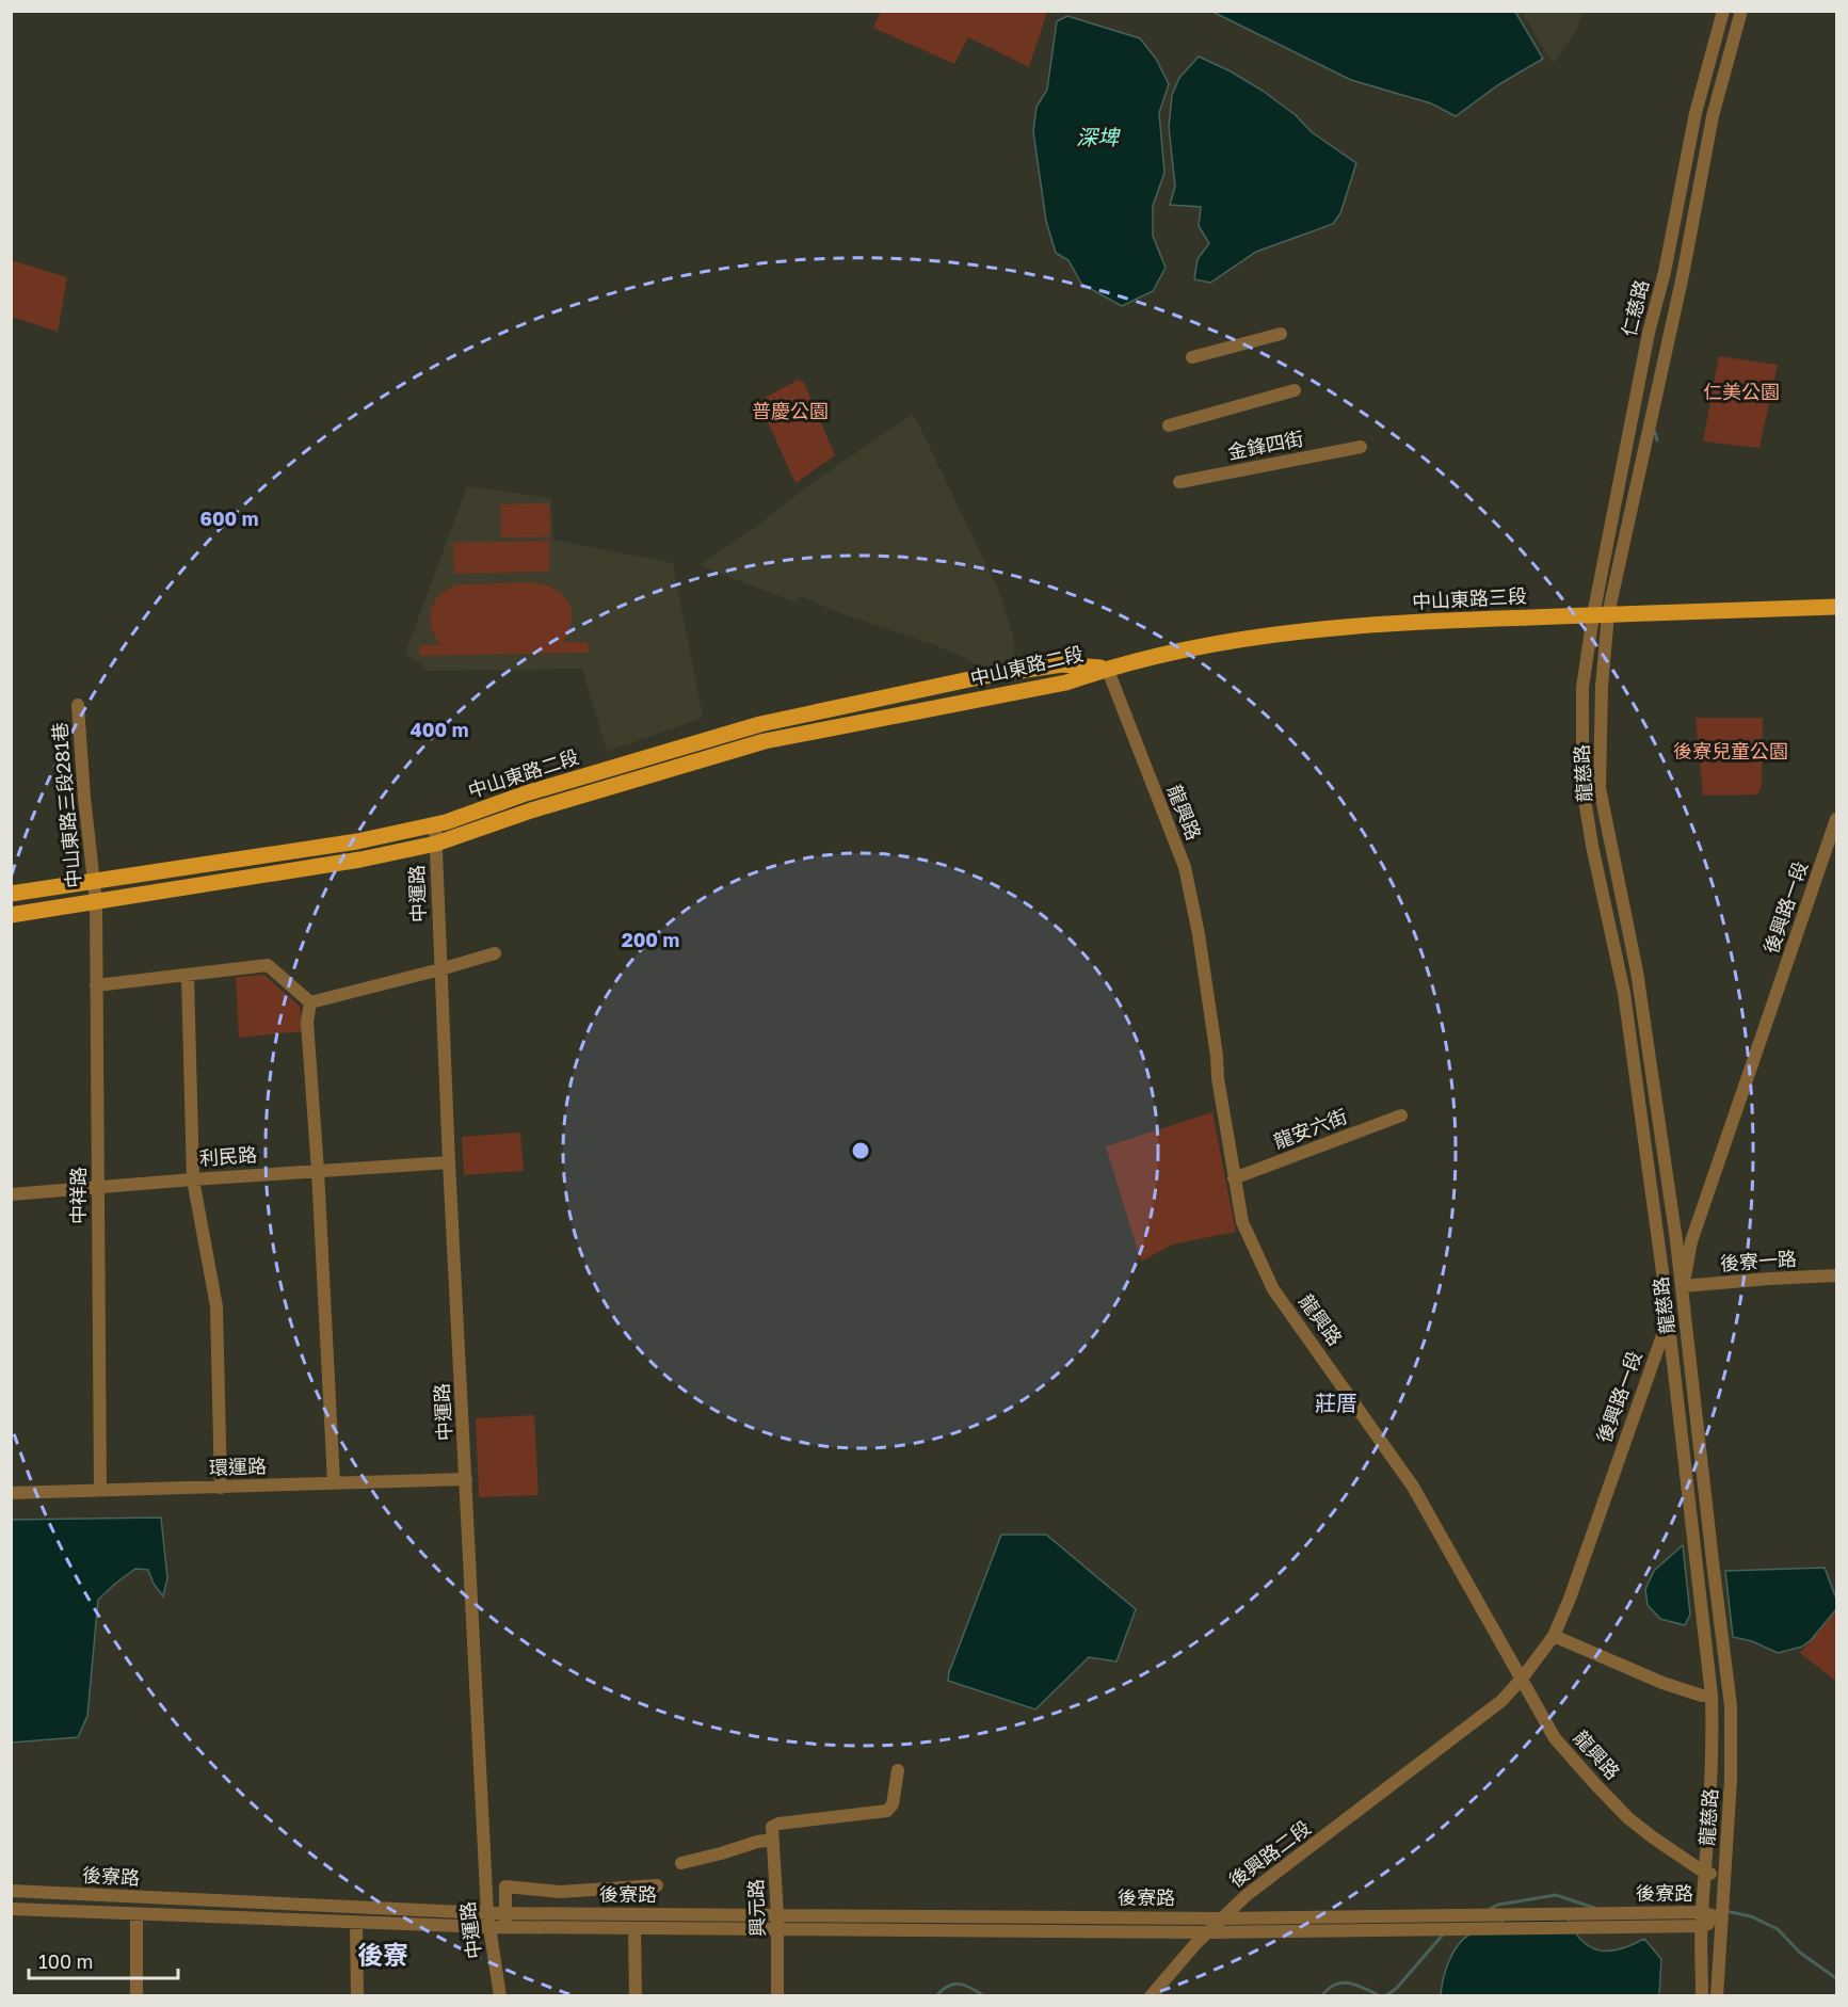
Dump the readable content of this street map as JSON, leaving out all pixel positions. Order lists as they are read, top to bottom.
{
  "streets": {
    "main road": ["中山東路三段", "中山東路二段"],
    "street": [
      "仁慈路",
      "金鋒四街",
      "龍慈路",
      "中山東路三段281巷",
      "龍興路",
      "中運路",
      "後興路一段",
      "龍安六街",
      "利民路",
      "中祥路",
      "後寮一路",
      "環運路",
      "後興路二段",
      "後寮路",
      "興元路"
    ]
  },
  "crossings": [
    ["仁慈路", "中山東路三段"],
    ["仁慈路", "龍慈路"],
    ["中山東路三段", "中山東路二段"],
    ["中山東路三段", "龍慈路"],
    ["中山東路三段", "龍興路"],
    ["中山東路二段", "中山東路三段281巷"],
    ["中山東路二段", "龍興路"],
    ["中山東路二段", "中運路"],
    ["中山東路二段", "中祥路"],
    ["龍慈路", "龍興路"],
    ["龍慈路", "後興路一段"],
    ["龍慈路", "後寮一路"],
    ["龍慈路", "後寮路"],
    ["中山東路三段281巷", "中祥路"],
    ["龍興路", "後興路一段"],
    ["龍興路", "龍安六街"],
    ["中運路", "利民路"],
    ["中運路", "環運路"],
    ["中運路", "後寮路"],
    ["後興路一段", "後寮一路"],
    ["後興路一段", "後興路二段"],
    ["利民路", "中祥路"],
    ["中祥路", "環運路"],
    ["後興路二段", "後寮路"],
    ["後寮路", "興元路"]
  ],
  "districts": ["莊厝", "後寮"],
  "water": ["深埤"],
  "parks": ["仁美公園", "普慶公園", "後寮兒童公園"],
  "scale_bar": "100 m",
  "rings": ["600 m", "400 m", "200 m"]
}
